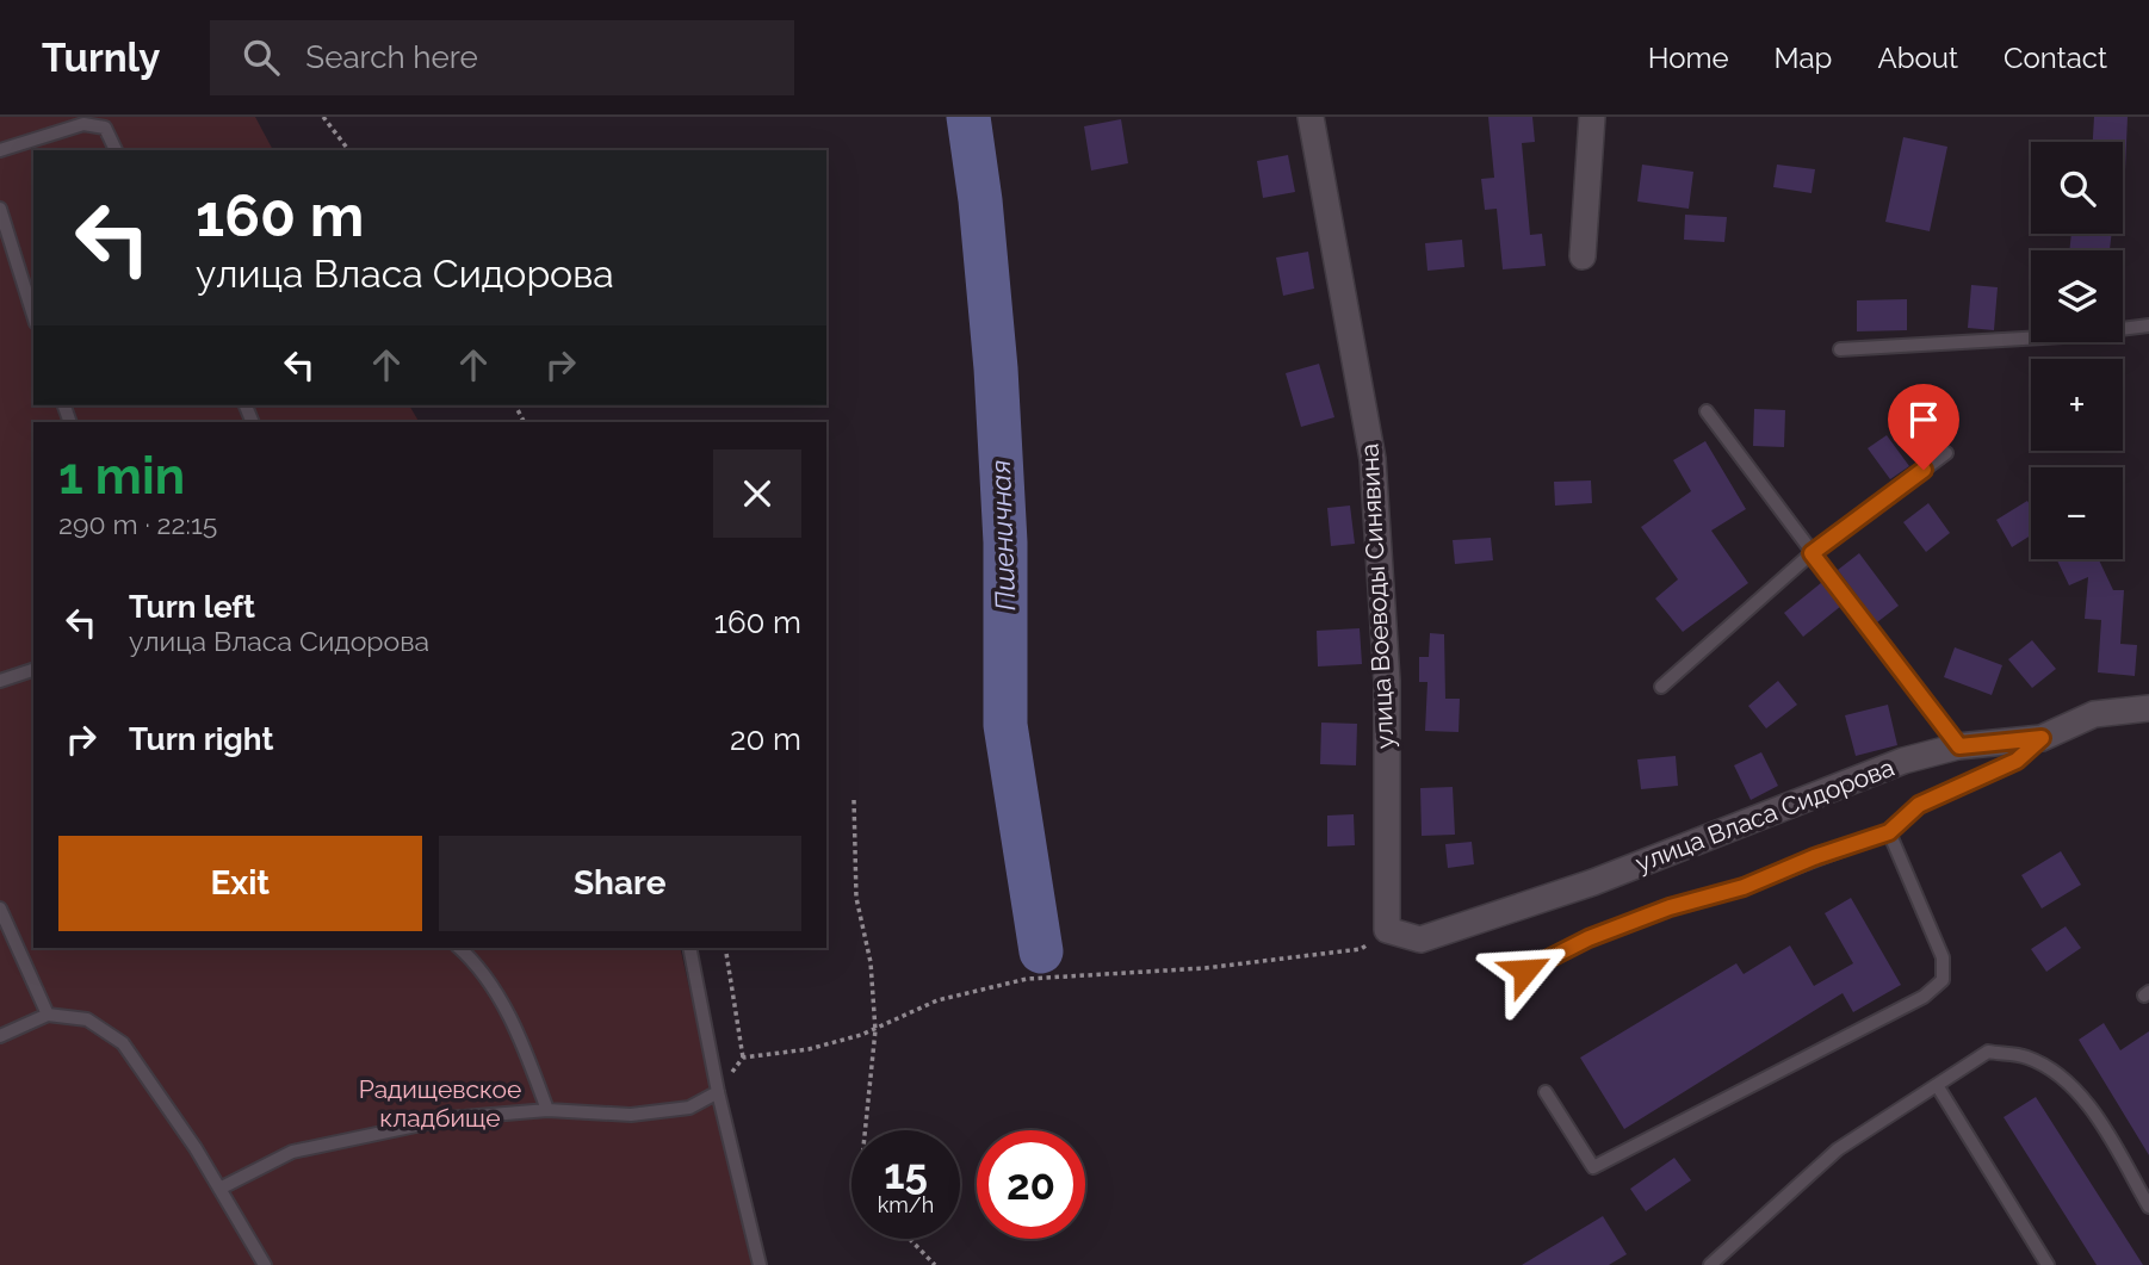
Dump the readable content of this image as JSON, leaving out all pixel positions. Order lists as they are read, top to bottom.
{
  "streets": {
    "street": ["улица Воеводы Синявина", "улица Власа Сидорова"]
  },
  "crossings": [
    ["улица Воеводы Синявина", "улица Власа Сидорова"]
  ],
  "water": ["Пшеничная"],
  "parks": ["Радищевское кладбище"],
  "page": {
    "header": "Turnly",
    "search": "Search here",
    "nav": [
      "Home",
      "Map",
      "About",
      "Contact"
    ],
    "map_buttons": ["+", "−"],
    "turn": ["160 m", "улица Власа Сидорова"],
    "heading": ["1 min", "290 m · 22:15"],
    "list": [
      {
        "name": "Turn left",
        "note": "улица Власа Сидорова",
        "value": "160 m"
      },
      {
        "name": "Turn right",
        "value": "20 m"
      }
    ],
    "buttons": ["Exit", "Share"],
    "speed": "15 km/h",
    "limit": "20"
  }
}
